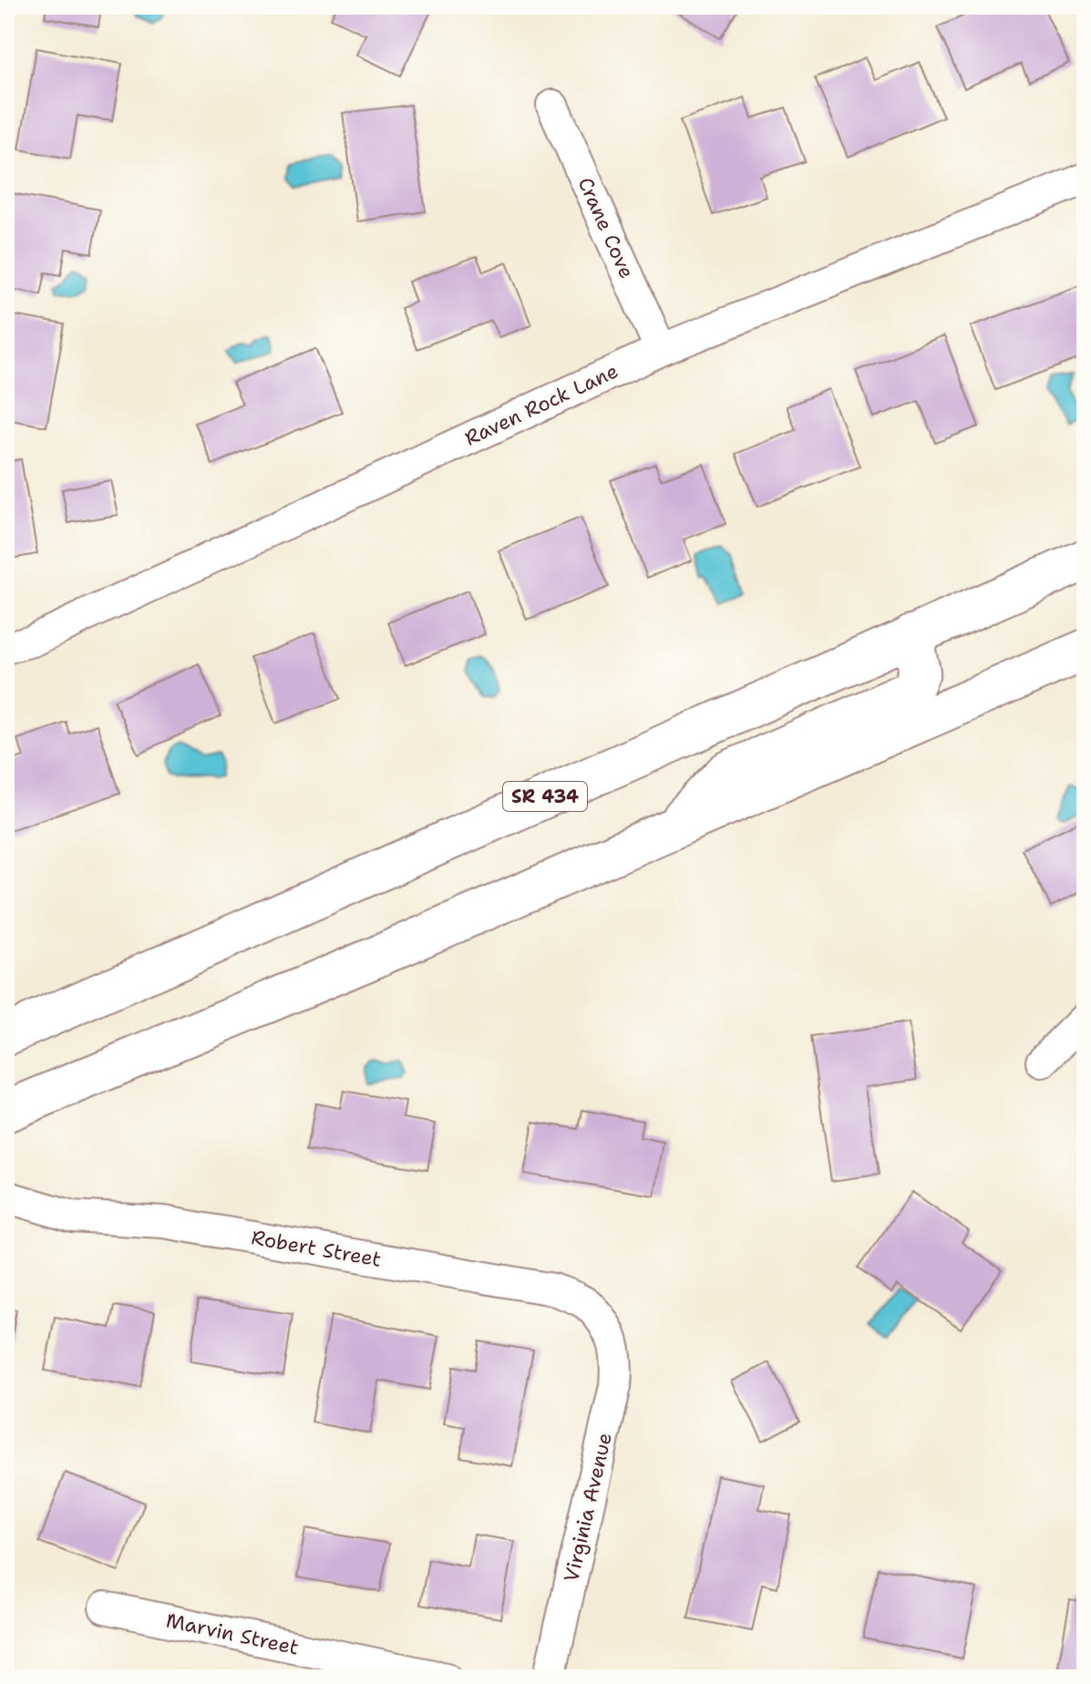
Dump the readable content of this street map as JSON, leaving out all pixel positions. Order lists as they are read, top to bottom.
{
  "streets": {
    "main road": ["SR 434"],
    "street": [
      "Crane Cove",
      "Raven Rock Lane",
      "Robert Street",
      "Virginia Avenue",
      "Marvin Street"
    ]
  },
  "crossings": [
    ["Crane Cove", "Raven Rock Lane"],
    ["Robert Street", "Virginia Avenue"]
  ]
}
